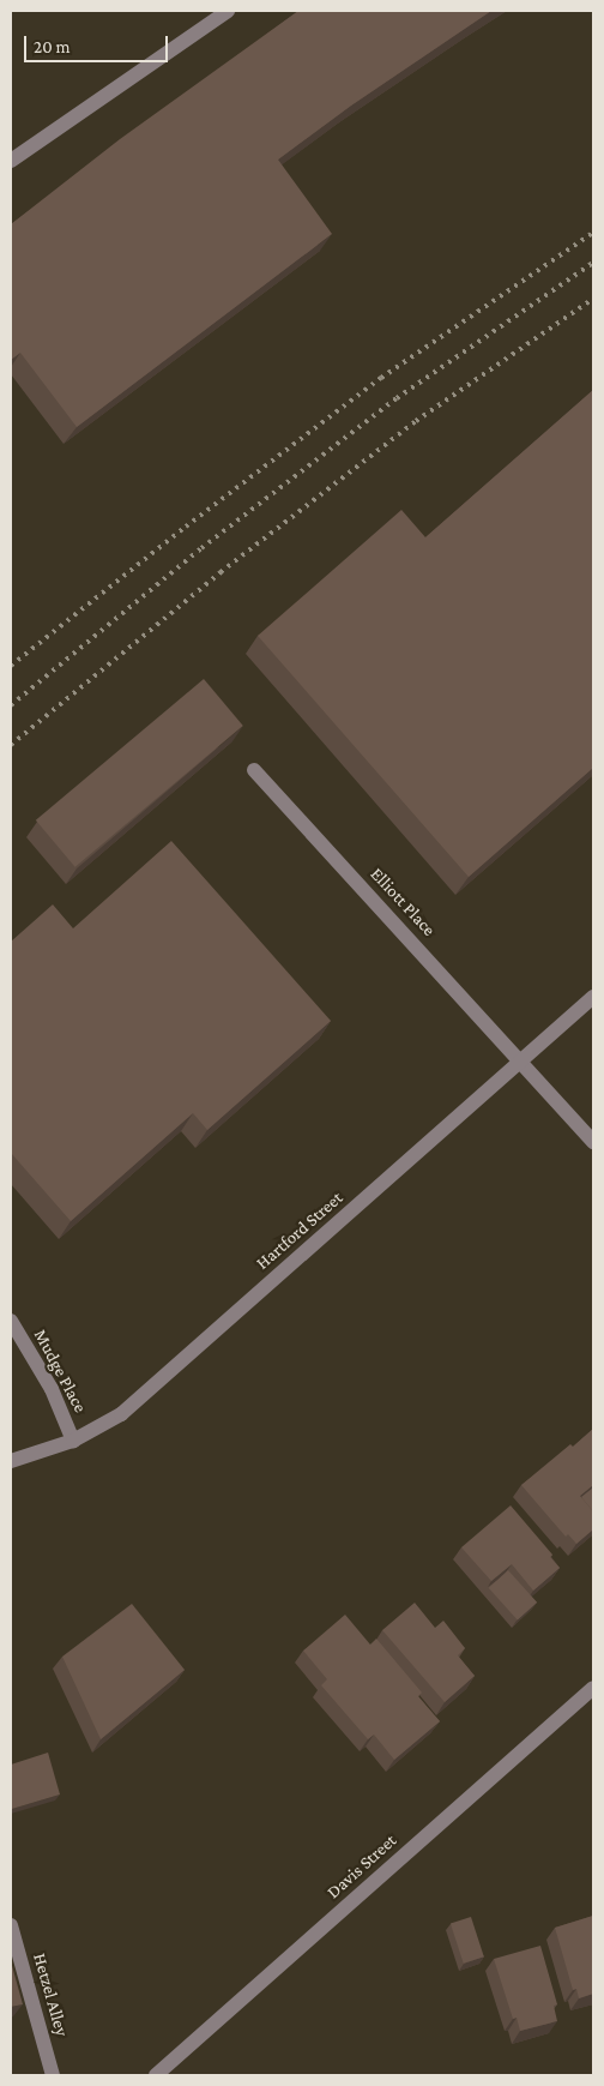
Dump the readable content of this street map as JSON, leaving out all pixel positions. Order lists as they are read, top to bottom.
{
  "streets": {
    "street": [
      "Elliott Place",
      "Hartford Street",
      "Mudge Place",
      "Davis Street",
      "Hetzel Alley"
    ]
  },
  "crossings": [
    ["Elliott Place", "Hartford Street"],
    ["Hartford Street", "Mudge Place"]
  ],
  "scale_bar": "20 m"
}
